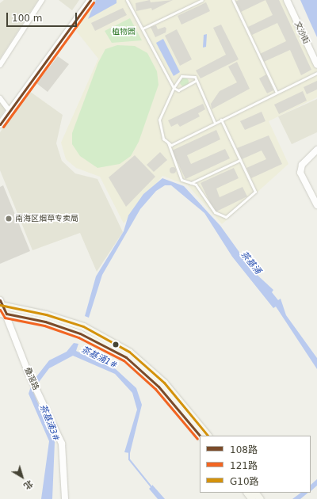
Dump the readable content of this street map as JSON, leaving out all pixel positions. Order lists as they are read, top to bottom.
{
  "streets": {
    "street": ["文沙街", "叠滘路"]
  },
  "water": ["茶基涌", "茶基涌1#", "茶基涌3#"],
  "parks": ["植物园"],
  "places": ["南海区烟草专卖局"],
  "lines": ["transit line 108路", "transit line 121路", "transit line G10路"],
  "legend": ["108路", "121路", "G10路"],
  "scale_bar": "100 m",
  "north": "bottom right"
}
